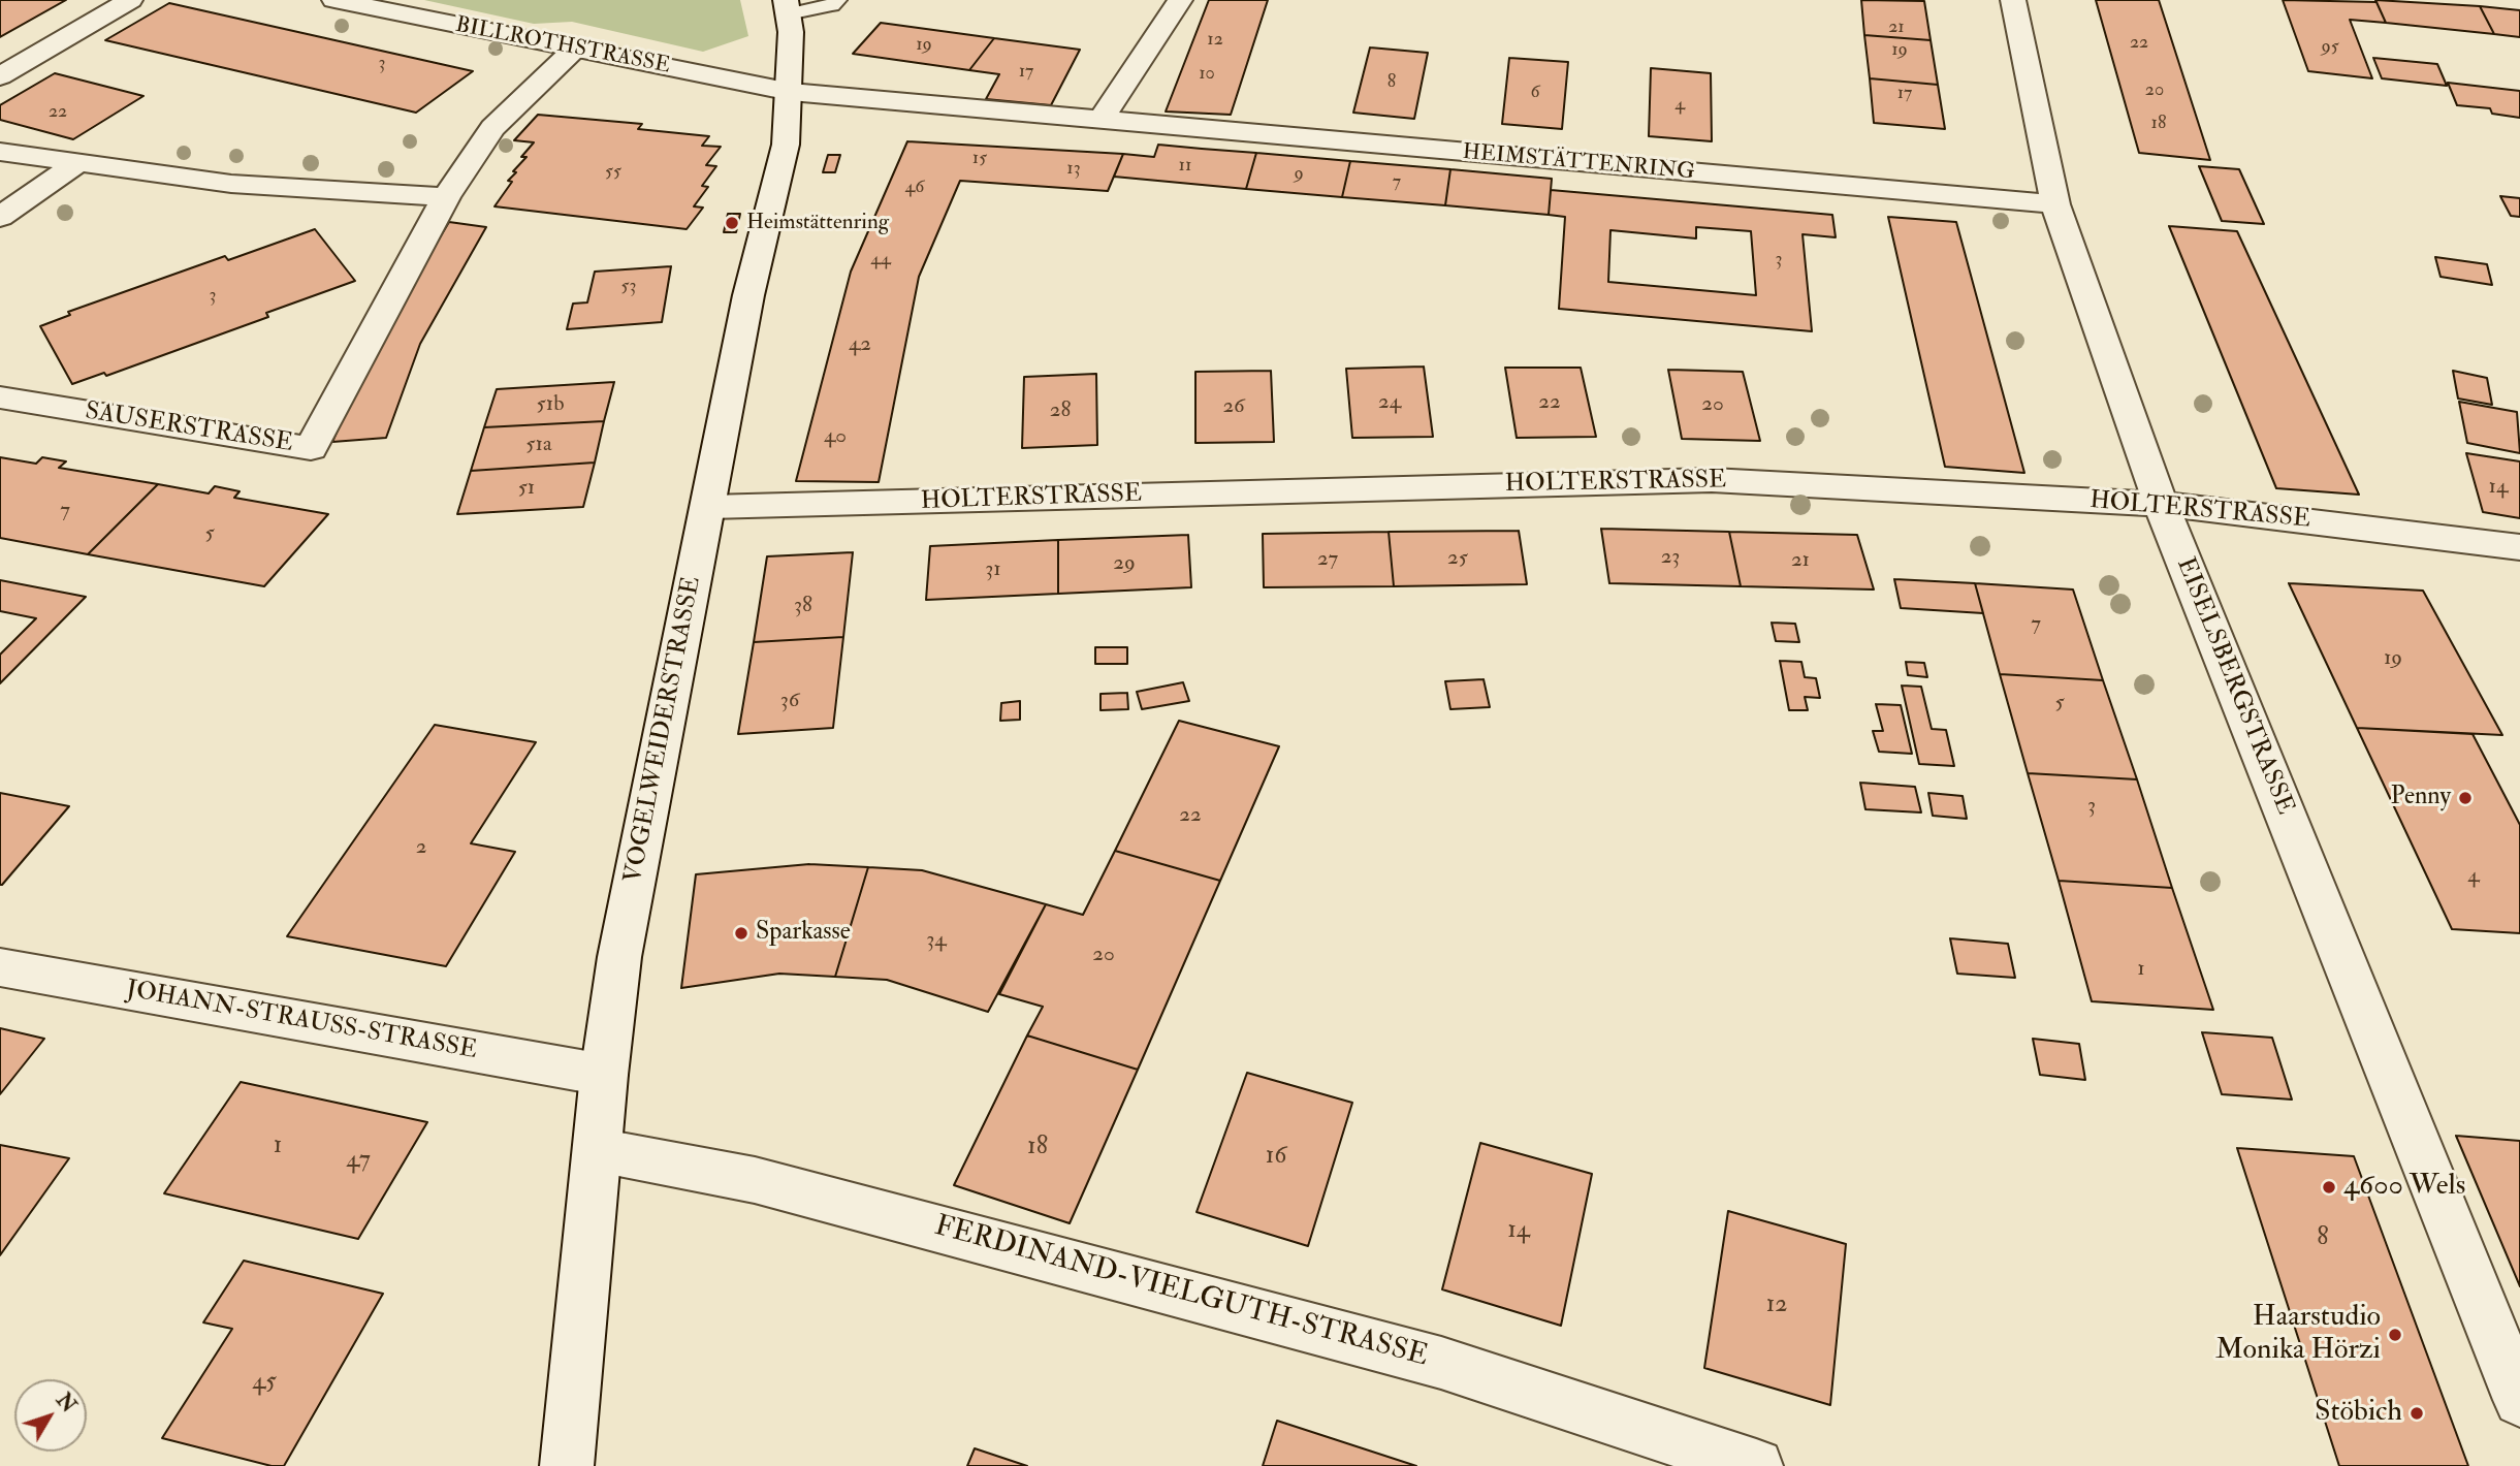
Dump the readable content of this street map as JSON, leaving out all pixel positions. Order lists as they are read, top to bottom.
{
  "streets": {
    "street": [
      "BILLROTHSTRASSE",
      "HEIMSTÄTTENRING",
      "SAUSERSTRASSE",
      "HOLTERSTRASSE",
      "EISELSBERGSTRASSE",
      "VOGELWEIDERSTRASSE",
      "JOHANN-STRAUSS-STRASSE",
      "FERDINAND-VIELGUTH-STRASSE"
    ]
  },
  "crossings": [
    ["BILLROTHSTRASSE", "HEIMSTÄTTENRING"],
    ["BILLROTHSTRASSE", "SAUSERSTRASSE"],
    ["BILLROTHSTRASSE", "VOGELWEIDERSTRASSE"],
    ["HEIMSTÄTTENRING", "EISELSBERGSTRASSE"],
    ["HEIMSTÄTTENRING", "VOGELWEIDERSTRASSE"],
    ["HOLTERSTRASSE", "EISELSBERGSTRASSE"],
    ["HOLTERSTRASSE", "VOGELWEIDERSTRASSE"],
    ["VOGELWEIDERSTRASSE", "JOHANN-STRAUSS-STRASSE"],
    ["VOGELWEIDERSTRASSE", "FERDINAND-VIELGUTH-STRASSE"]
  ],
  "places": [
    "Heimstättenring",
    "Penny",
    "Sparkasse",
    "4600 Wels",
    "Haarstudio Monika Hörzi",
    "Stöbich"
  ],
  "house_numbers": [
    "21",
    "12",
    "22",
    "19",
    "95",
    "19",
    "3",
    "17",
    "10",
    "8",
    "20",
    "6",
    "17",
    "4",
    "22",
    "18",
    "15",
    "11",
    "13",
    "55",
    "9",
    "7",
    "46",
    "44",
    "3",
    "53",
    "3",
    "42",
    "24",
    "22",
    "51b",
    "20",
    "26",
    "28",
    "40",
    "51a",
    "14",
    "51",
    "7",
    "5",
    "23",
    "25",
    "27",
    "21",
    "29",
    "31",
    "38",
    "7",
    "19",
    "36",
    "5",
    "3",
    "22",
    "2",
    "4",
    "34",
    "20",
    "1",
    "1",
    "18",
    "16",
    "47",
    "14",
    "8",
    "12",
    "45"
  ],
  "north": "top right"
}
